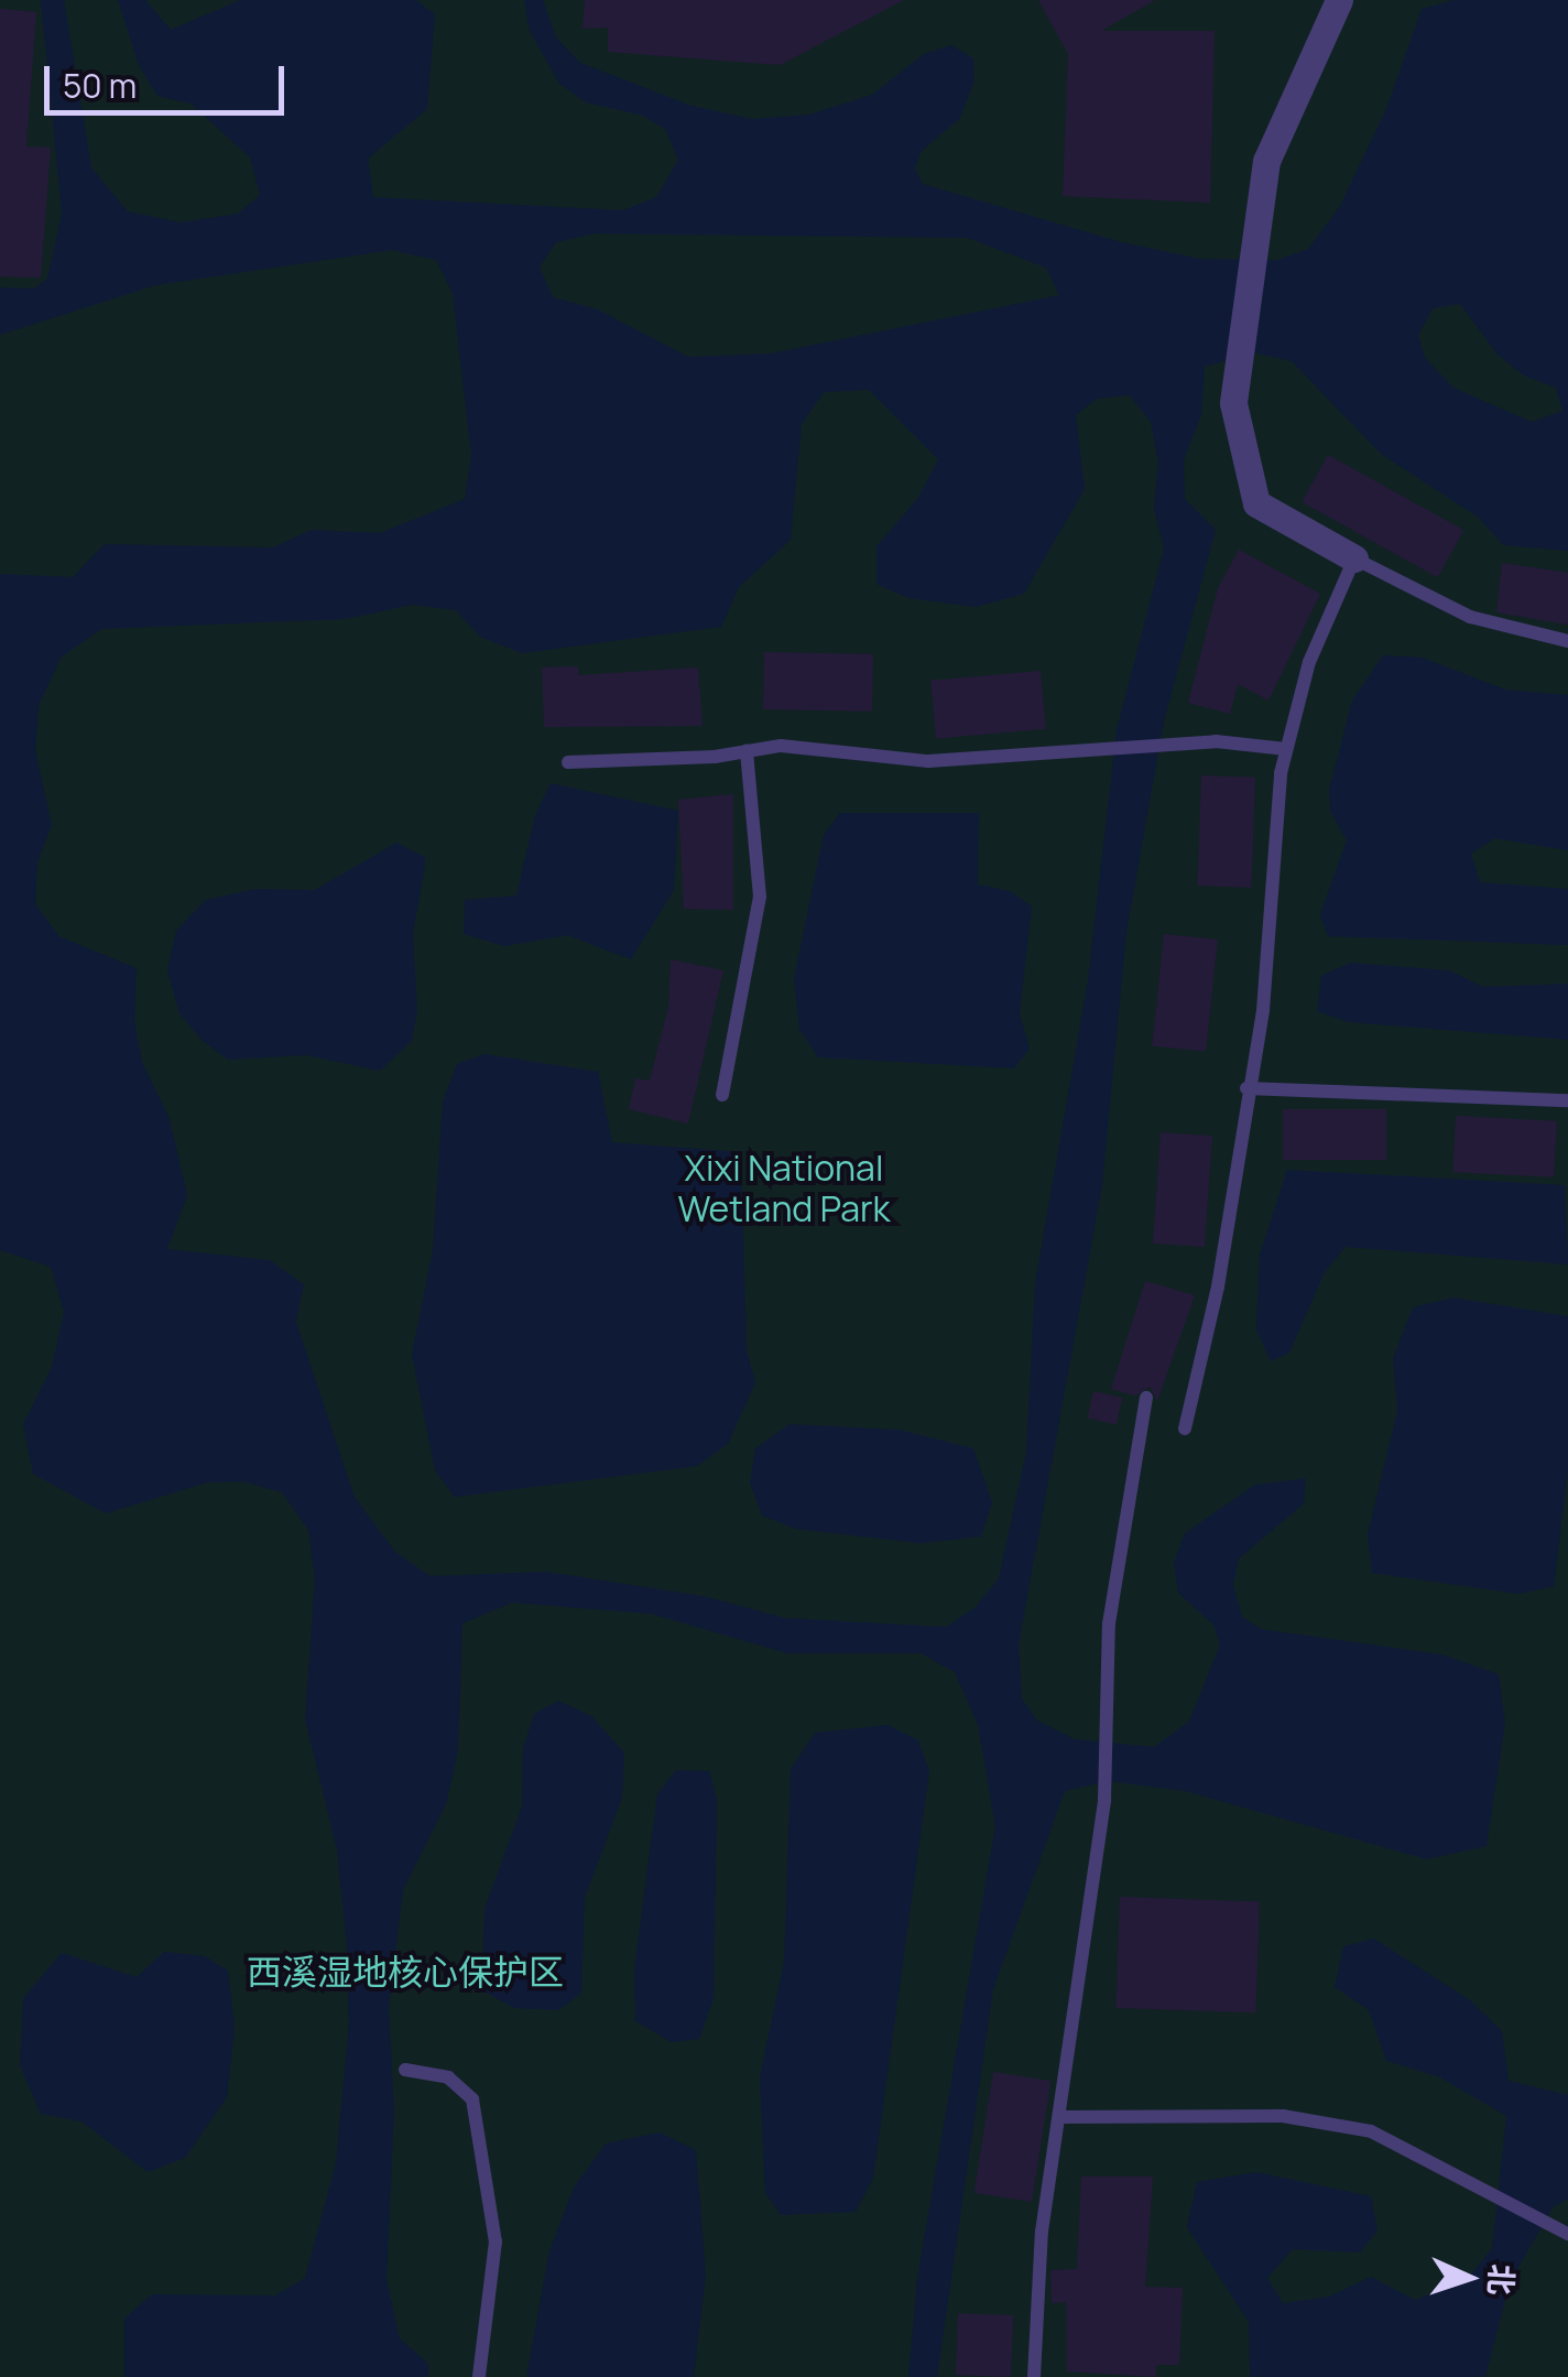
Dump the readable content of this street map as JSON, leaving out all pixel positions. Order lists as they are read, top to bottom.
{
  "parks": ["Xixi National Wetland Park", "西溪湿地核心保护区"],
  "scale_bar": "50 m",
  "north": "right"
}
